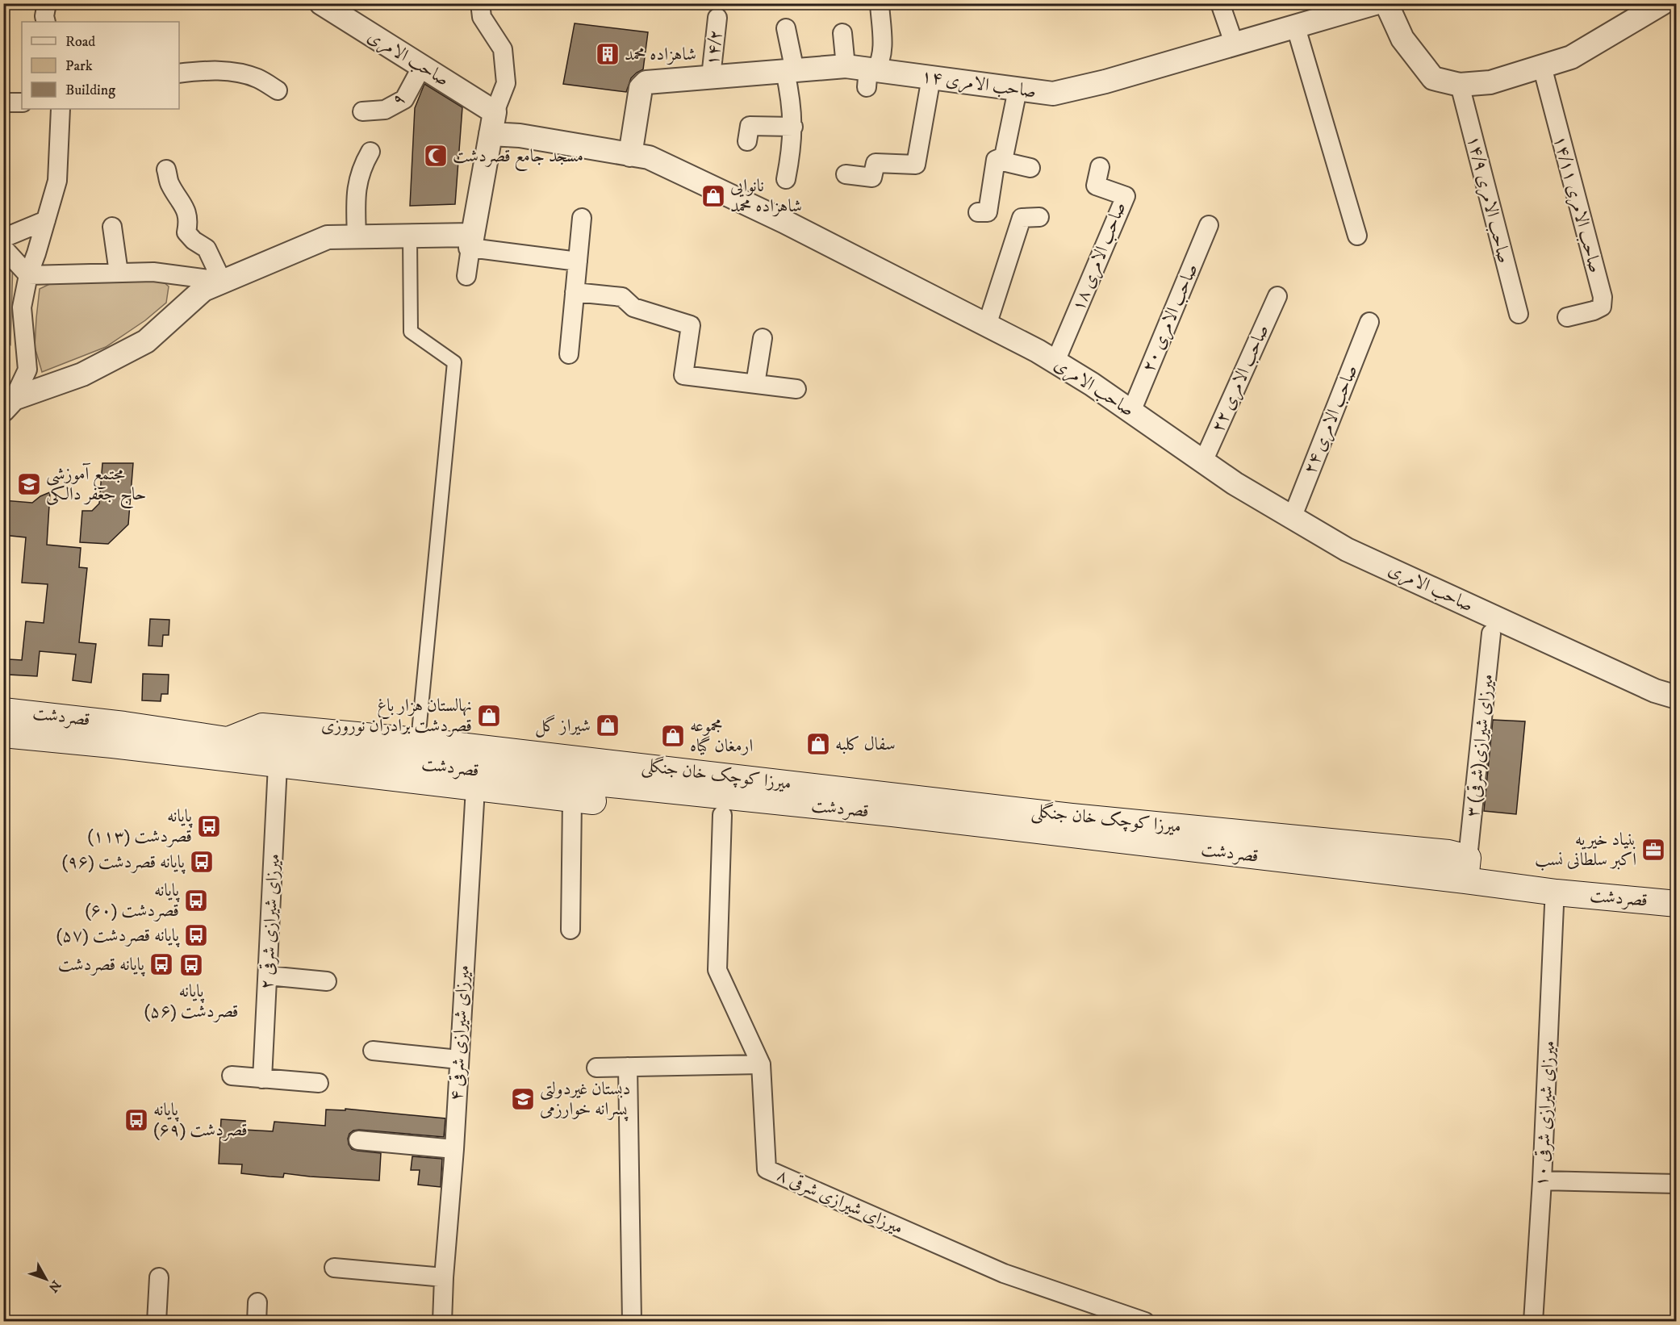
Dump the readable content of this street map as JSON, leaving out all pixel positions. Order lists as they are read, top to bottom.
{
  "streets": {
    "main road": ["قصردشت", "میرزا کوچک خان جنگلی"],
    "street": [
      "۱۴/۲",
      "صاحب الامری",
      "۱۴ صاحب الامری",
      "۹",
      "۱۴/۹ صاحب الامری",
      "۱۴/۱۱ صاحب الامری",
      "۱۸ صاحب الامری",
      "۲۰ صاحب الامری",
      "۲۲ صاحب الامری",
      "۲۴ صاحب الامری",
      "۳ میرزای شیرازی(شرقی)",
      "۲ میرزای شیرازی شرقی",
      "۴ میرزای شیرازی شرقی",
      "۱۰ میرزای شیرازی شرقی",
      "۸ میرزای شیرازی شرقی"
    ]
  },
  "crossings": [
    ["۱۴/۲", "۱۴ صاحب الامری"],
    ["صاحب الامری", "۱۴ صاحب الامری"],
    ["صاحب الامری", "۹"],
    ["صاحب الامری", "۱۸ صاحب الامری"],
    ["صاحب الامری", "۲۰ صاحب الامری"],
    ["صاحب الامری", "۲۲ صاحب الامری"],
    ["صاحب الامری", "۲۴ صاحب الامری"],
    ["قصردشت", "۳ میرزای شیرازی(شرقی)"],
    ["قصردشت", "میرزا کوچک خان جنگلی"],
    ["قصردشت", "۲ میرزای شیرازی شرقی"],
    ["قصردشت", "۴ میرزای شیرازی شرقی"],
    ["قصردشت", "۱۰ میرزای شیرازی شرقی"],
    ["قصردشت", "۸ میرزای شیرازی شرقی"]
  ],
  "places": {
    "building": ["شاهزاده محمد"],
    "mosque": ["مسجد جامع قصردشت"],
    "shop": [
      "نانوایی شاهزاده محمد",
      "نهالستان هزار باغ قصردشت برادران نوروزی",
      "شیراز گل",
      "مجموعه ارمغان گیاه",
      "سفال کلبه"
    ],
    "school or university": ["مجتمع آموزشی حاج جعفر دالکی", "دبستان غیردولتی پسرانه خوارزمی"],
    "bus stop": [
      "پایانه قصردشت (۱۱۳)",
      "پایانه قصردشت (۹۶)",
      "پایانه قصردشت (۶۰)",
      "پایانه قصردشت (۵۷)",
      "پایانه قصردشت",
      "پایانه قصردشت (۵۶)",
      "پایانه قصردشت (۶۹)"
    ],
    "office": ["بنیاد خیریه اکبر سلطانی نسب"]
  },
  "legend": ["Road", "Park", "Building"],
  "north": "bottom right"
}
